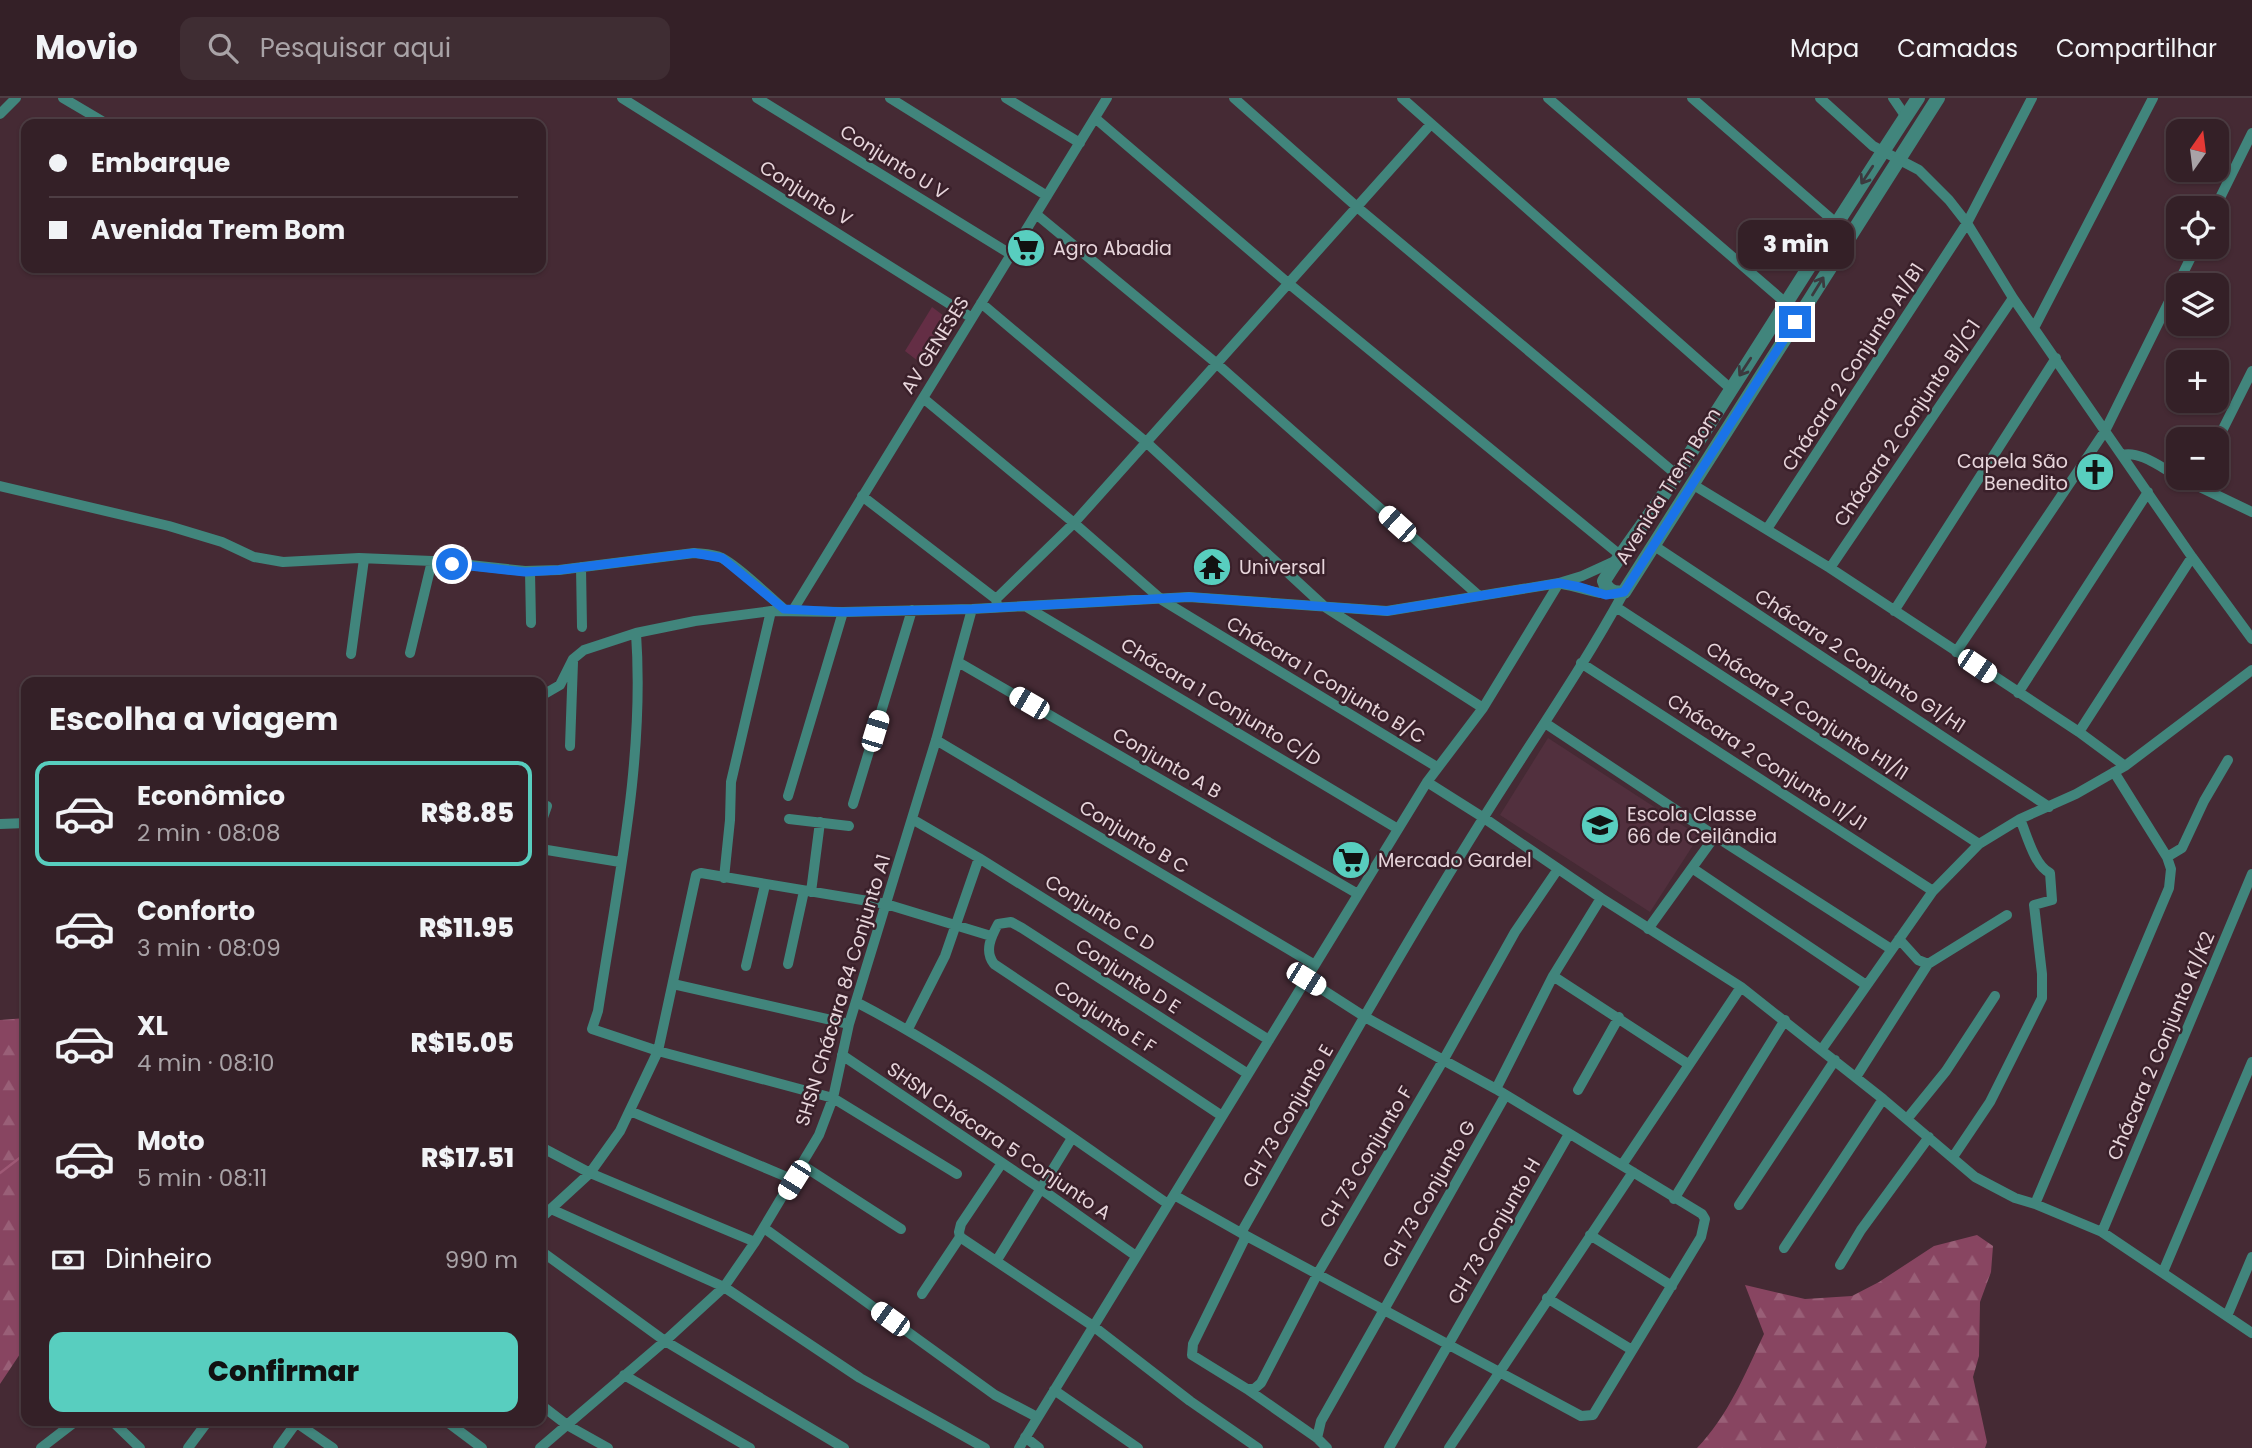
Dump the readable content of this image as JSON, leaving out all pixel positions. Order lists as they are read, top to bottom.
{
  "streets": {
    "street": [
      "Conjunto U V",
      "Conjunto V",
      "AV GENESES",
      "Chácara 2 Conjunto A1/B1",
      "Chácara 2 Conjunto B1/C1",
      "Avenida Trem Bom",
      "Chácara 2 Conjunto G1/H1",
      "Chácara 1 Conjunto B/C",
      "Chácara 1 Conjunto C/D",
      "Chácara 2 Conjunto H1/I1",
      "Chácara 2 Conjunto I1/J1",
      "Conjunto A B",
      "Conjunto B C",
      "Conjunto C D",
      "Conjunto D E",
      "SHSN Chácara 84 Conjunto A1",
      "Conjunto E F",
      "Chácara 2 Conjunto K1/K2",
      "CH 73 Conjunto E",
      "SHSN Chácara 5 Conjunto A",
      "CH 73 Conjunto F",
      "CH 73 Conjunto G",
      "CH 73 Conjunto H"
    ]
  },
  "crossings": [
    ["Conjunto U V", "AV GENESES"],
    ["Conjunto V", "AV GENESES"],
    ["AV GENESES", "Chácara 1 Conjunto B/C"],
    ["Avenida Trem Bom", "Chácara 2 Conjunto G1/H1"],
    ["Avenida Trem Bom", "Chácara 2 Conjunto H1/I1"],
    ["Avenida Trem Bom", "CH 73 Conjunto E"],
    ["Chácara 2 Conjunto H1/I1", "CH 73 Conjunto E"],
    ["Chácara 2 Conjunto I1/J1", "CH 73 Conjunto E"],
    ["Conjunto A B", "SHSN Chácara 84 Conjunto A1"],
    ["Conjunto B C", "SHSN Chácara 84 Conjunto A1"],
    ["Conjunto C D", "SHSN Chácara 84 Conjunto A1"],
    ["Conjunto D E", "Conjunto E F"],
    ["SHSN Chácara 84 Conjunto A1", "SHSN Chácara 5 Conjunto A"],
    ["CH 73 Conjunto E", "CH 73 Conjunto F"]
  ],
  "places": {
    "supermarket": ["Agro Abadia", "Mercado Gardel"],
    "church": ["Capela São Benedito"],
    "temple": ["Universal"],
    "school or university": ["Escola Classe 66 de Ceilândia"]
  },
  "north": "top",
  "page": {
    "header": "Movio",
    "search": "Pesquisar aqui",
    "nav": ["Mapa", "Camadas", "Compartilhar"],
    "map_buttons": ["+", "−"],
    "banner": ["Embarque", "Avenida Trem Bom"],
    "bubble": "3 min",
    "heading": "Escolha a viagem",
    "list": [
      {
        "name": "Econômico",
        "note": "2 min · 08:08",
        "value": "R$8.85"
      },
      {
        "name": "Conforto",
        "note": "3 min · 08:09",
        "value": "R$11.95"
      },
      {
        "name": "XL",
        "note": "4 min · 08:10",
        "value": "R$15.05"
      },
      {
        "name": "Moto",
        "note": "5 min · 08:11",
        "value": "R$17.51"
      }
    ],
    "pay": ["Dinheiro", "990 m"],
    "buttons": "Confirmar"
  }
}
